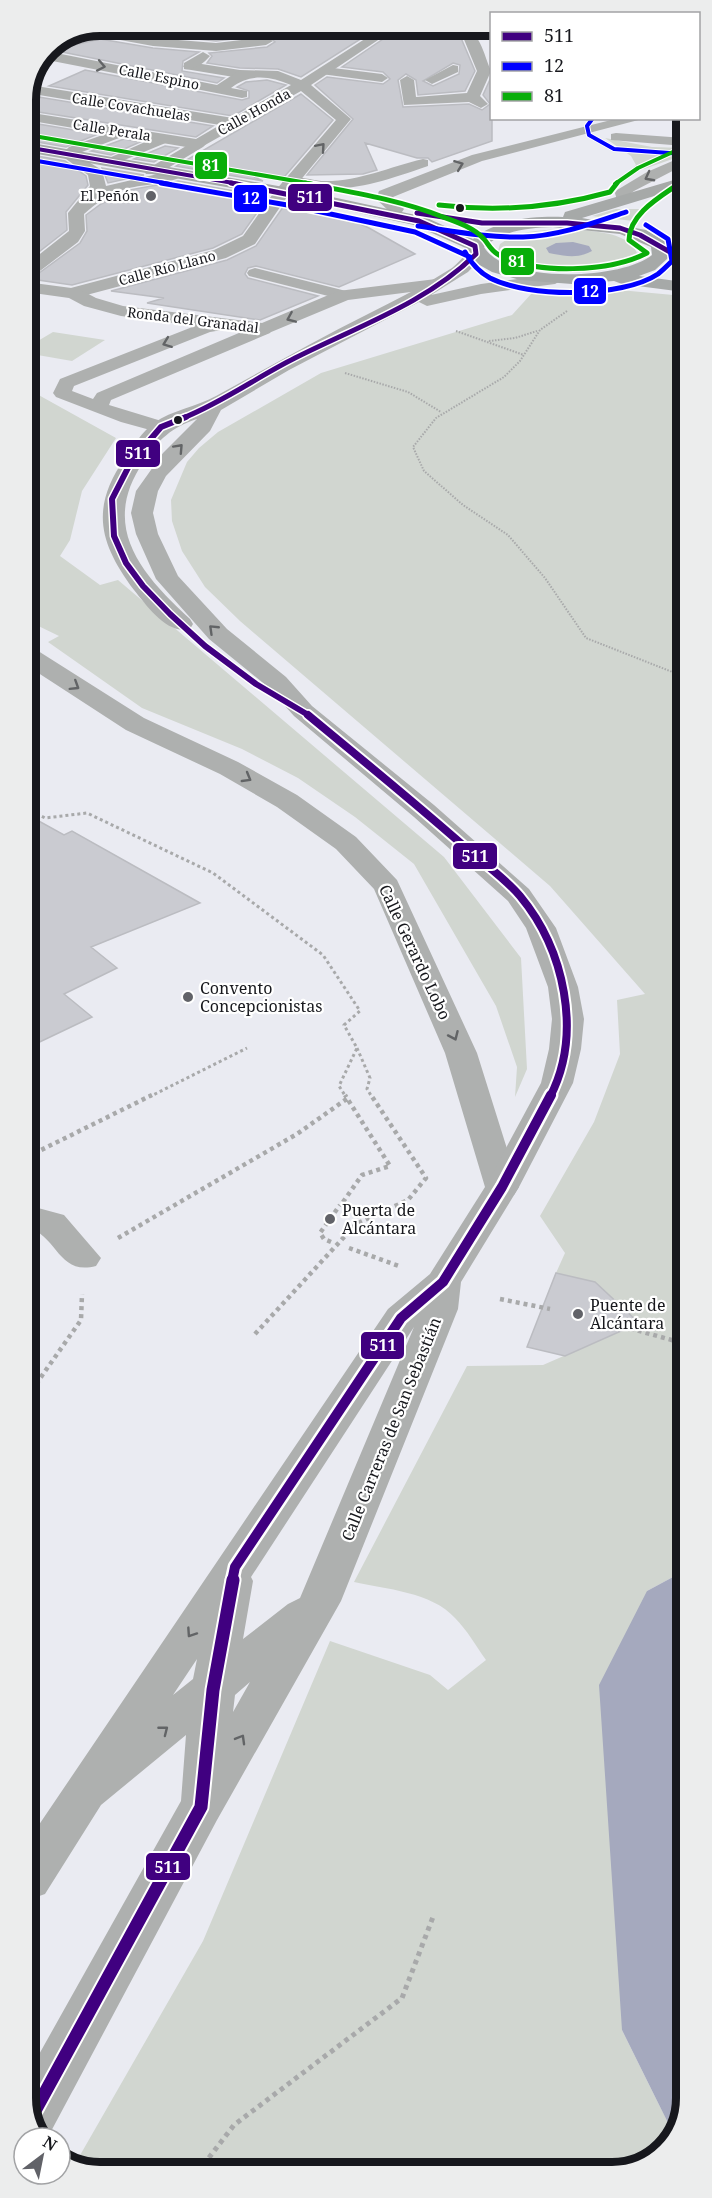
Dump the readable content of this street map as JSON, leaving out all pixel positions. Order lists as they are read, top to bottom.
{
  "streets": {
    "street": [
      "Calle Espino",
      "Calle Covachuelas",
      "Calle Honda",
      "Calle Perala",
      "Calle Río Llano",
      "Ronda del Granadal",
      "Calle Gerardo Lobo",
      "Calle Carreras de San Sebastián"
    ]
  },
  "crossings": [
    ["Calle Espino", "Calle Honda"],
    ["Calle Covachuelas", "Calle Honda"],
    ["Calle Honda", "Calle Perala"],
    ["Calle Honda", "Calle Río Llano"],
    ["Calle Río Llano", "Ronda del Granadal"]
  ],
  "one_way": ["Calle Espino", "Calle Gerardo Lobo"],
  "places": [
    "El Peñón",
    "Convento Concepcionistas",
    "Puerta de Alcántara",
    "Puente de Alcántara"
  ],
  "lines": ["transit line 12", "transit line 81", "transit line 511"],
  "legend": ["511", "12", "81"],
  "north": "top right"
}
